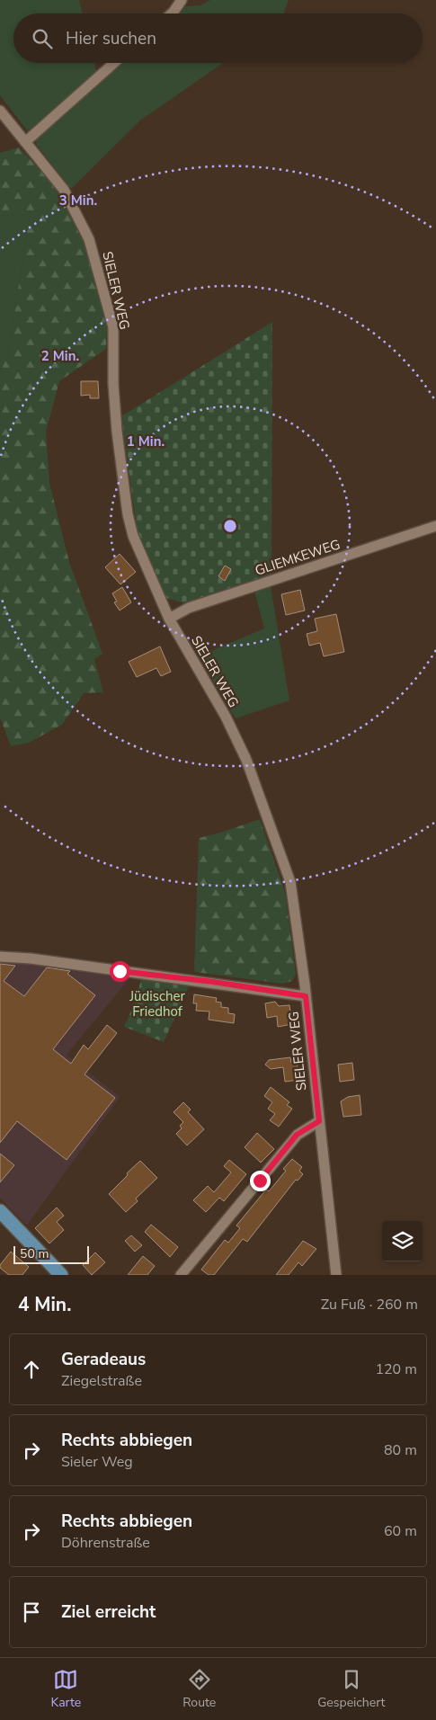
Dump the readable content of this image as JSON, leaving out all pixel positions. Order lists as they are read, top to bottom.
{
  "streets": {
    "street": ["SIELER WEG", "GLIEMKEWEG"]
  },
  "crossings": [
    ["SIELER WEG", "GLIEMKEWEG"]
  ],
  "parks": ["Jüdischer Friedhof"],
  "scale_bar": "50 m",
  "page": {
    "search": "Hier suchen",
    "scale": "50 m",
    "heading": ["4 Min.", "Zu Fuß · 260 m"],
    "list": [
      ["Geradeaus", "Ziegelstraße", "120 m"],
      ["Rechts abbiegen", "Sieler Weg", "80 m"],
      ["Rechts abbiegen", "Döhrenstraße", "60 m"],
      "Ziel erreicht"
    ],
    "nav": ["Karte", "Route", "Gespeichert"]
  },
  "rings": ["3 Min.", "2 Min.", "1 Min."]
}
